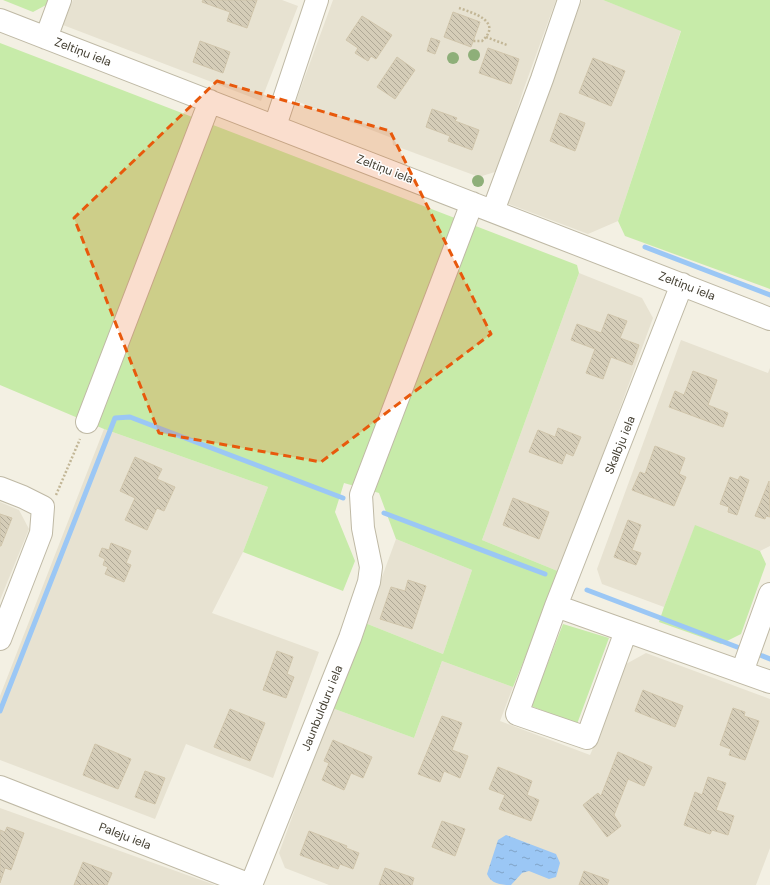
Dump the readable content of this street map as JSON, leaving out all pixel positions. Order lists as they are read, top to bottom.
{
  "streets": {
    "street": [
      "Zeltiņu iela",
      "Skalbju iela",
      "Jaunbulduru iela",
      "Paleju iela"
    ]
  },
  "crossings": [
    ["Zeltiņu iela", "Skalbju iela"],
    ["Zeltiņu iela", "Jaunbulduru iela"],
    ["Jaunbulduru iela", "Paleju iela"]
  ]
}
